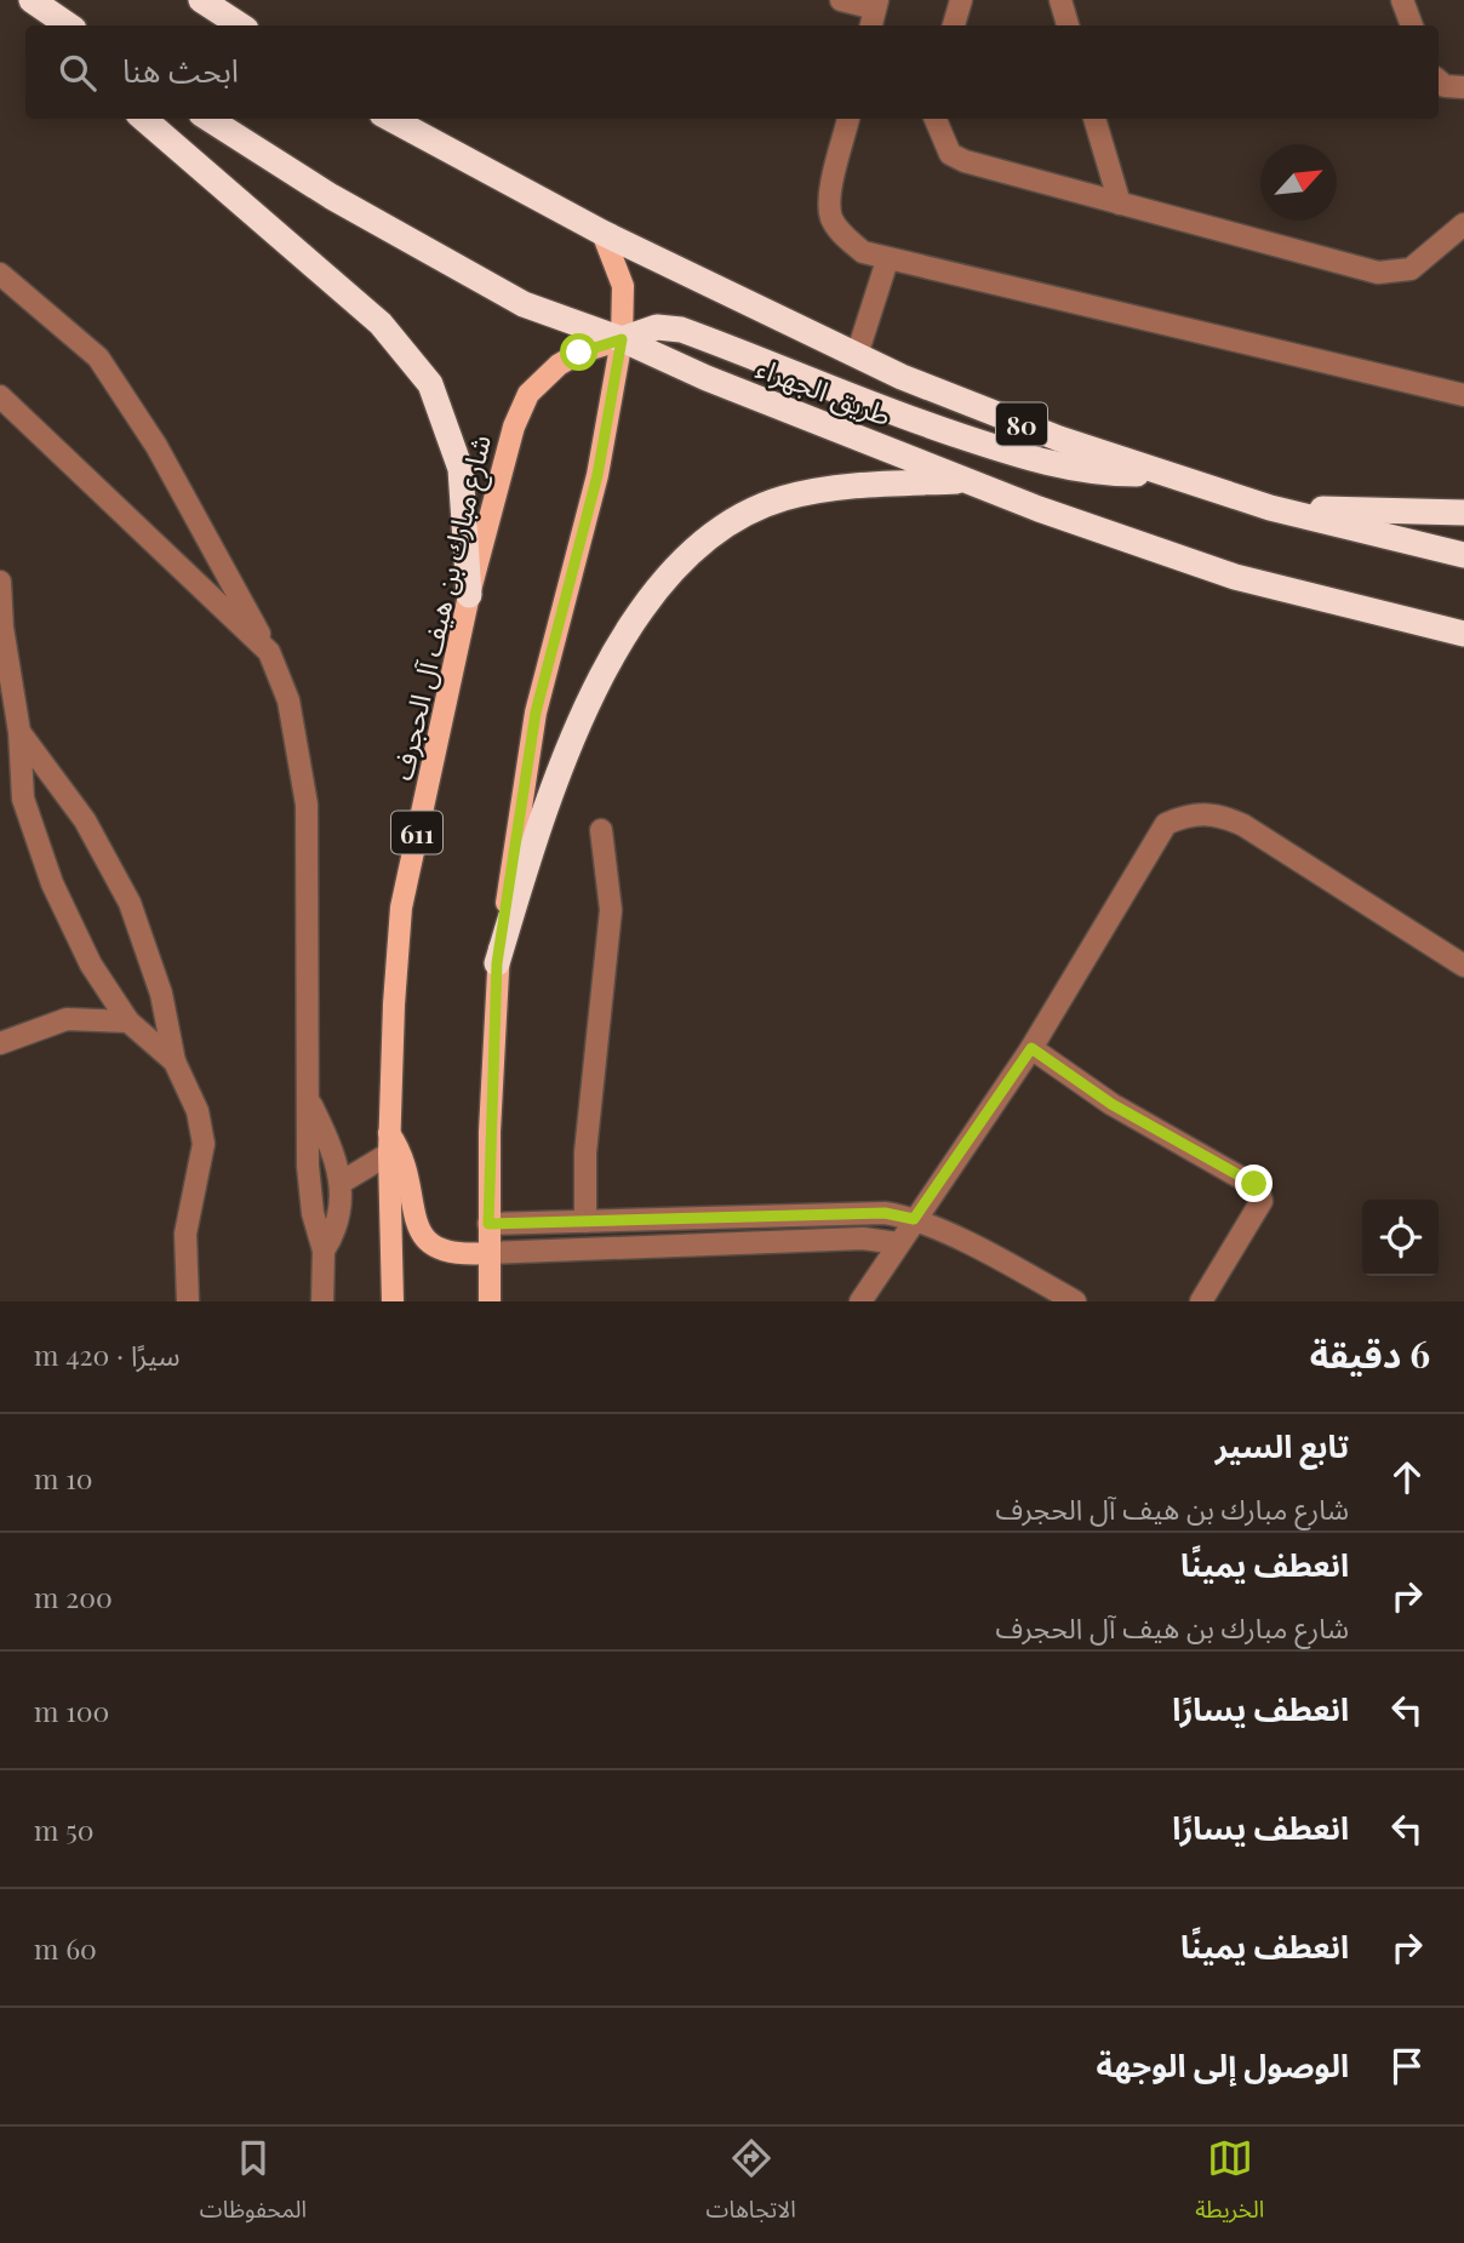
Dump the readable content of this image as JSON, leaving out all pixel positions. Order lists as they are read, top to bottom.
{
  "streets": {
    "highway": ["طريق الجهراء", "80"],
    "main road": ["شارع مبارك بن هيف آل الحجرف", "611"]
  },
  "crossings": [
    ["طريق الجهراء", "شارع مبارك بن هيف آل الحجرف"]
  ],
  "north": "top right",
  "page": {
    "search": "ابحث هنا",
    "heading": ["6 دقيقة", "سيرًا · 420 m"],
    "list": [
      ["تابع السير", "شارع مبارك بن هيف آل الحجرف", "10 m"],
      ["انعطف يمينًا", "شارع مبارك بن هيف آل الحجرف", "200 m"],
      ["انعطف يسارًا", "100 m"],
      ["انعطف يسارًا", "50 m"],
      ["انعطف يمينًا", "60 m"],
      "الوصول إلى الوجهة"
    ],
    "nav": ["الخريطة", "الاتجاهات", "المحفوظات"]
  }
}
